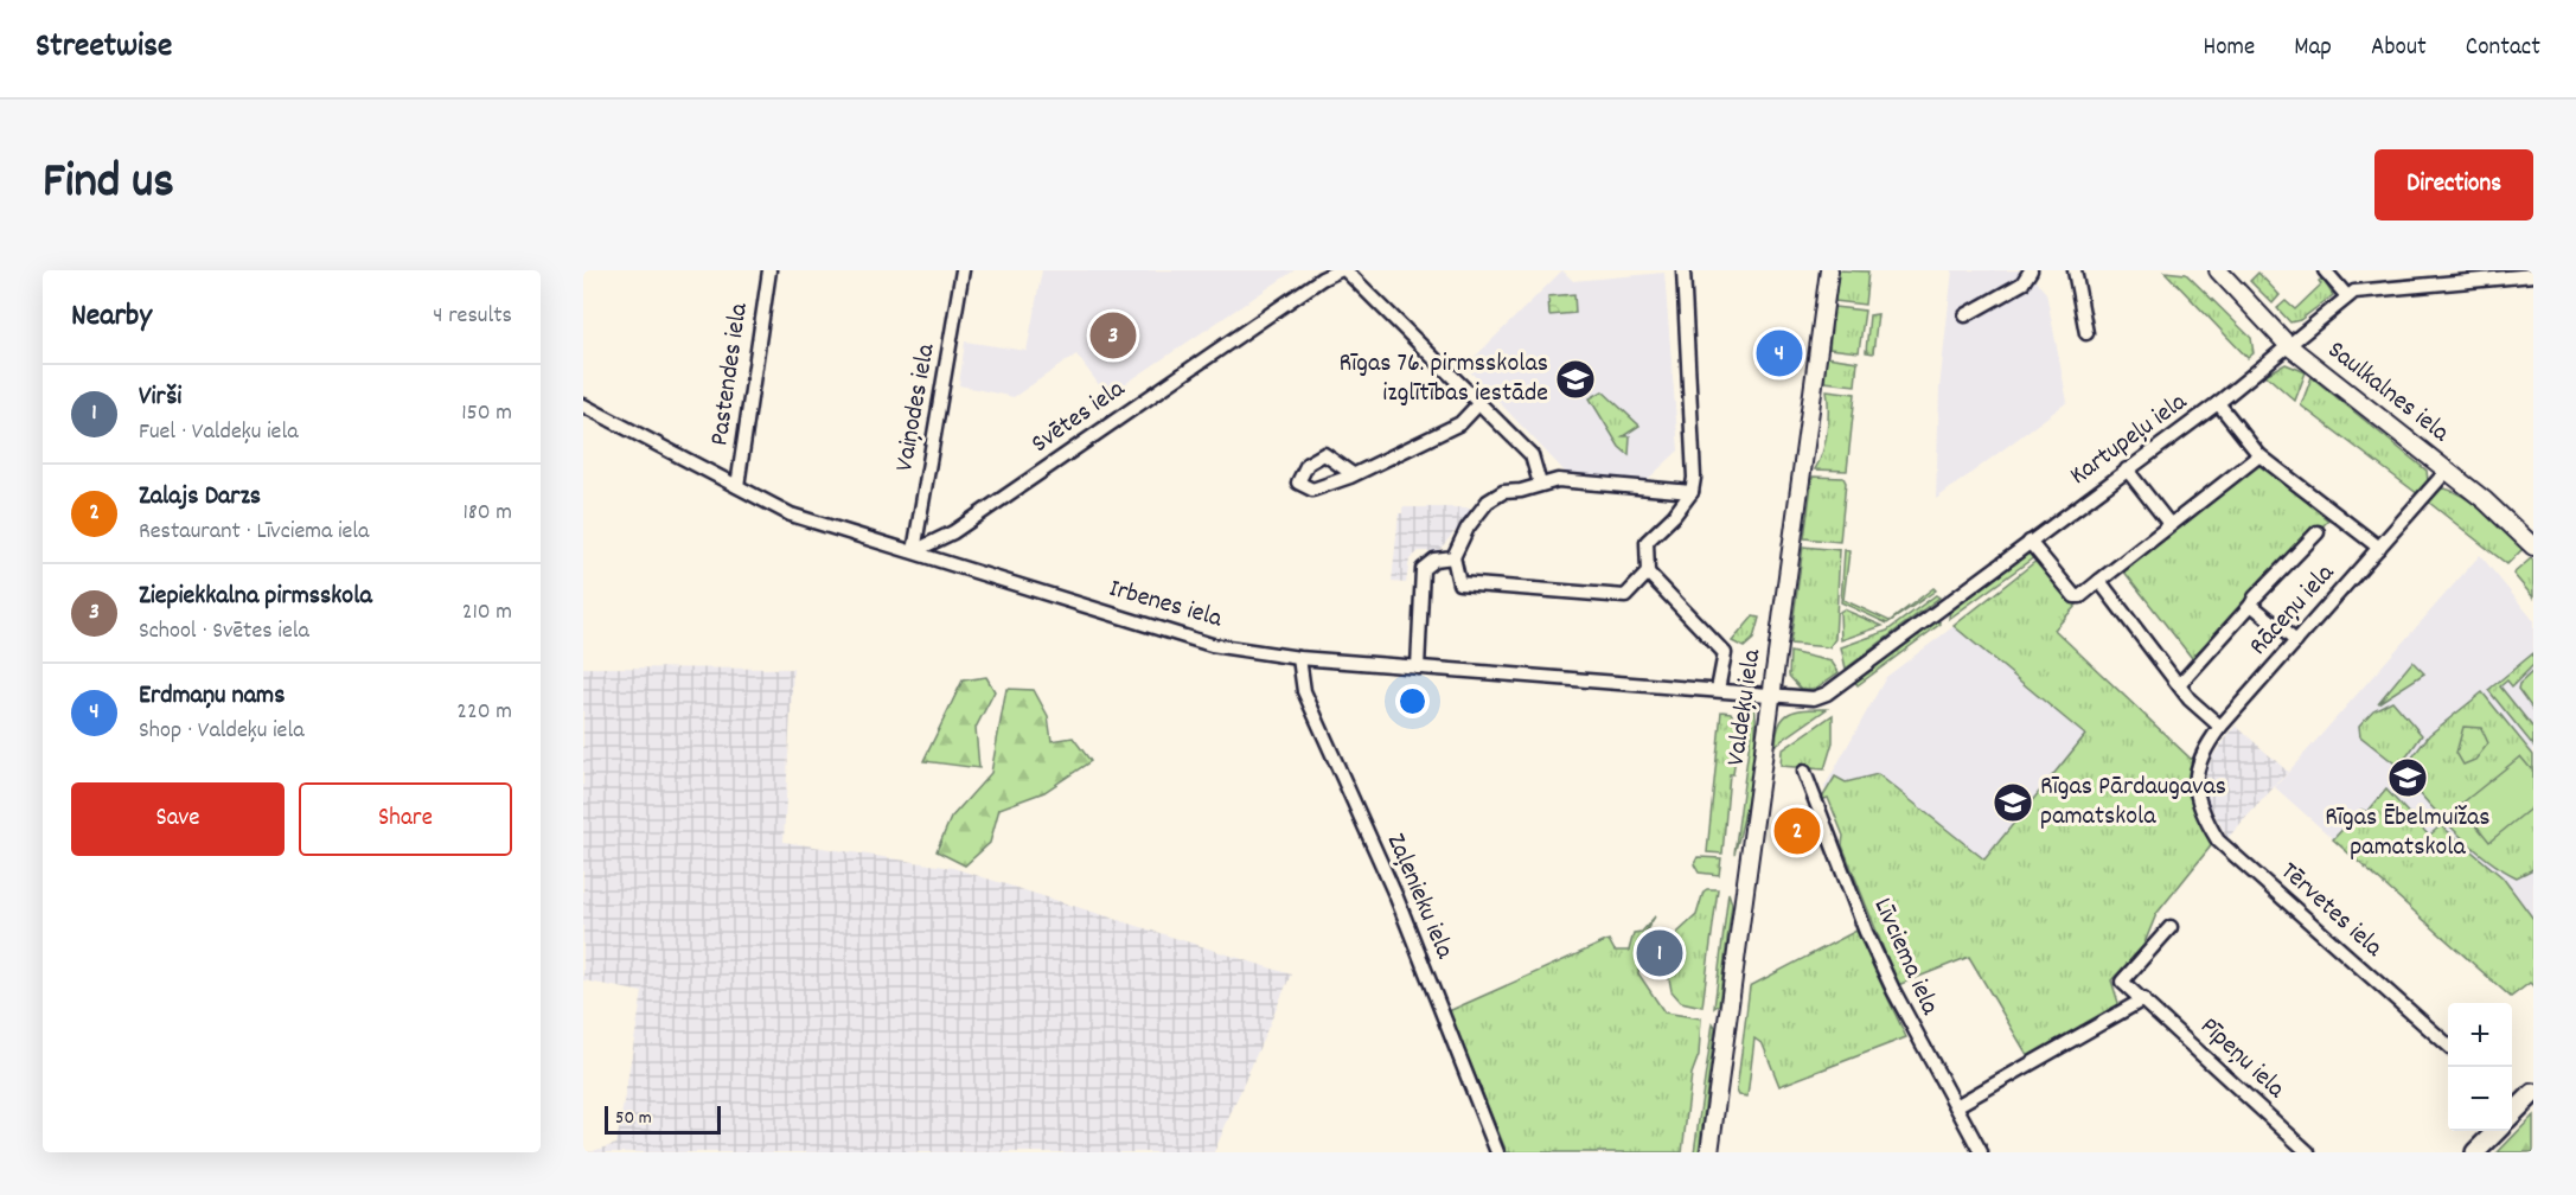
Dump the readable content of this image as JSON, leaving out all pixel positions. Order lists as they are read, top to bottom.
{
  "streets": {
    "street": [
      "Pastendes iela",
      "Saulkalnes iela",
      "Vaiņodes iela",
      "Svētes iela",
      "Kartupeļu iela",
      "Irbenes iela",
      "Rāceņu iela",
      "Valdeķu iela",
      "Zaļenieku iela",
      "Tērvetes iela",
      "Līvciema iela",
      "Pīpeņu iela"
    ]
  },
  "crossings": [
    ["Pastendes iela", "Irbenes iela"],
    ["Saulkalnes iela", "Kartupeļu iela"],
    ["Saulkalnes iela", "Rāceņu iela"],
    ["Vaiņodes iela", "Svētes iela"],
    ["Vaiņodes iela", "Irbenes iela"],
    ["Svētes iela", "Irbenes iela"],
    ["Kartupeļu iela", "Irbenes iela"],
    ["Kartupeļu iela", "Valdeķu iela"],
    ["Irbenes iela", "Valdeķu iela"],
    ["Irbenes iela", "Zaļenieku iela"],
    ["Rāceņu iela", "Tērvetes iela"]
  ],
  "places": {
    "school or university": ["Rīgas 76. pirmsskolas izglītības iestāde", "Rīgas Ēbelmuižas pamatskola", "Rīgas Pārdaugavas pamatskola"]
  },
  "scale_bar": "50 m",
  "page": {
    "header": "Streetwise",
    "nav": [
      "Home",
      "Map",
      "About",
      "Contact"
    ],
    "title": "Find us",
    "buttons": [
      "Directions",
      ["Save", "Share"]
    ],
    "heading": ["Nearby", "4 results"],
    "pins": [
      "3",
      "4",
      "2",
      "1"
    ],
    "list": [
      {
        "mark": "1",
        "name": "Virši",
        "note": "Fuel · Valdeķu iela",
        "value": "150 m"
      },
      {
        "mark": "2",
        "name": "Zalajs Darzs",
        "note": "Restaurant · Līvciema iela",
        "value": "180 m"
      },
      {
        "mark": "3",
        "name": "Ziepiekkalna pirmsskola",
        "note": "School · Svētes iela",
        "value": "210 m"
      },
      {
        "mark": "4",
        "name": "Erdmaņu nams",
        "note": "Shop · Valdeķu iela",
        "value": "220 m"
      }
    ],
    "map_buttons": ["+", "−"],
    "scale": "50 m"
  }
}
